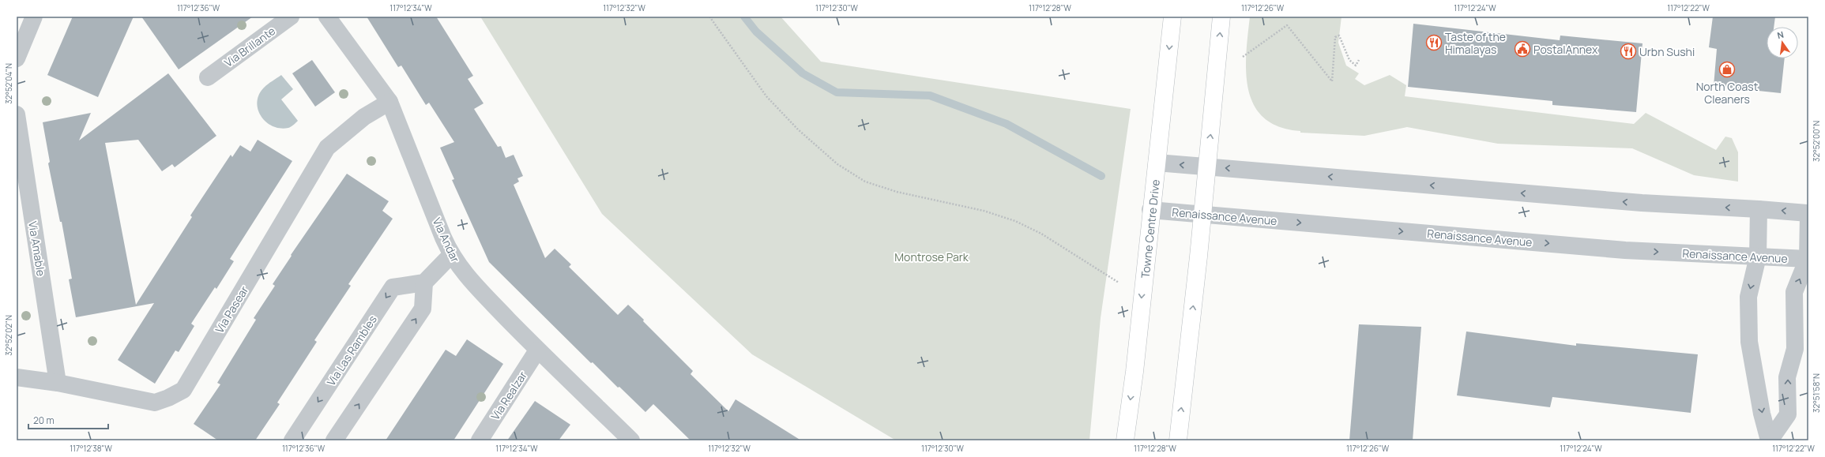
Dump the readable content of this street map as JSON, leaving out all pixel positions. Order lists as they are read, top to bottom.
{
  "streets": {
    "main road": ["Towne Centre Drive"],
    "street": [
      "Via Brillante",
      "Renaissance Avenue",
      "Via Andar",
      "Via Amable",
      "Via Pasear",
      "Via Las Rambles",
      "Via Realzar"
    ]
  },
  "crossings": [
    ["Renaissance Avenue", "Towne Centre Drive"],
    ["Via Andar", "Via Pasear"],
    ["Via Andar", "Via Realzar"],
    ["Via Amable", "Via Pasear"]
  ],
  "parks": ["Montrose Park"],
  "places": {
    "restaurant": ["Taste of the Himalayas", "Urbn Sushi"],
    "public building": ["PostalAnnex"],
    "shop": ["North Coast Cleaners"]
  },
  "scale_bar": "20 m",
  "north": "top",
  "coordinates": [
    "117°12'36\"W",
    "117°12'34\"W",
    "117°12'32\"W",
    "117°12'30\"W",
    "117°12'28\"W",
    "117°12'26\"W",
    "117°12'24\"W",
    "117°12'22\"W",
    "32°52'04\"N",
    "32°52'00\"N",
    "32°52'02\"N",
    "32°51'58\"N",
    "117°12'38\"W"
  ]
}
